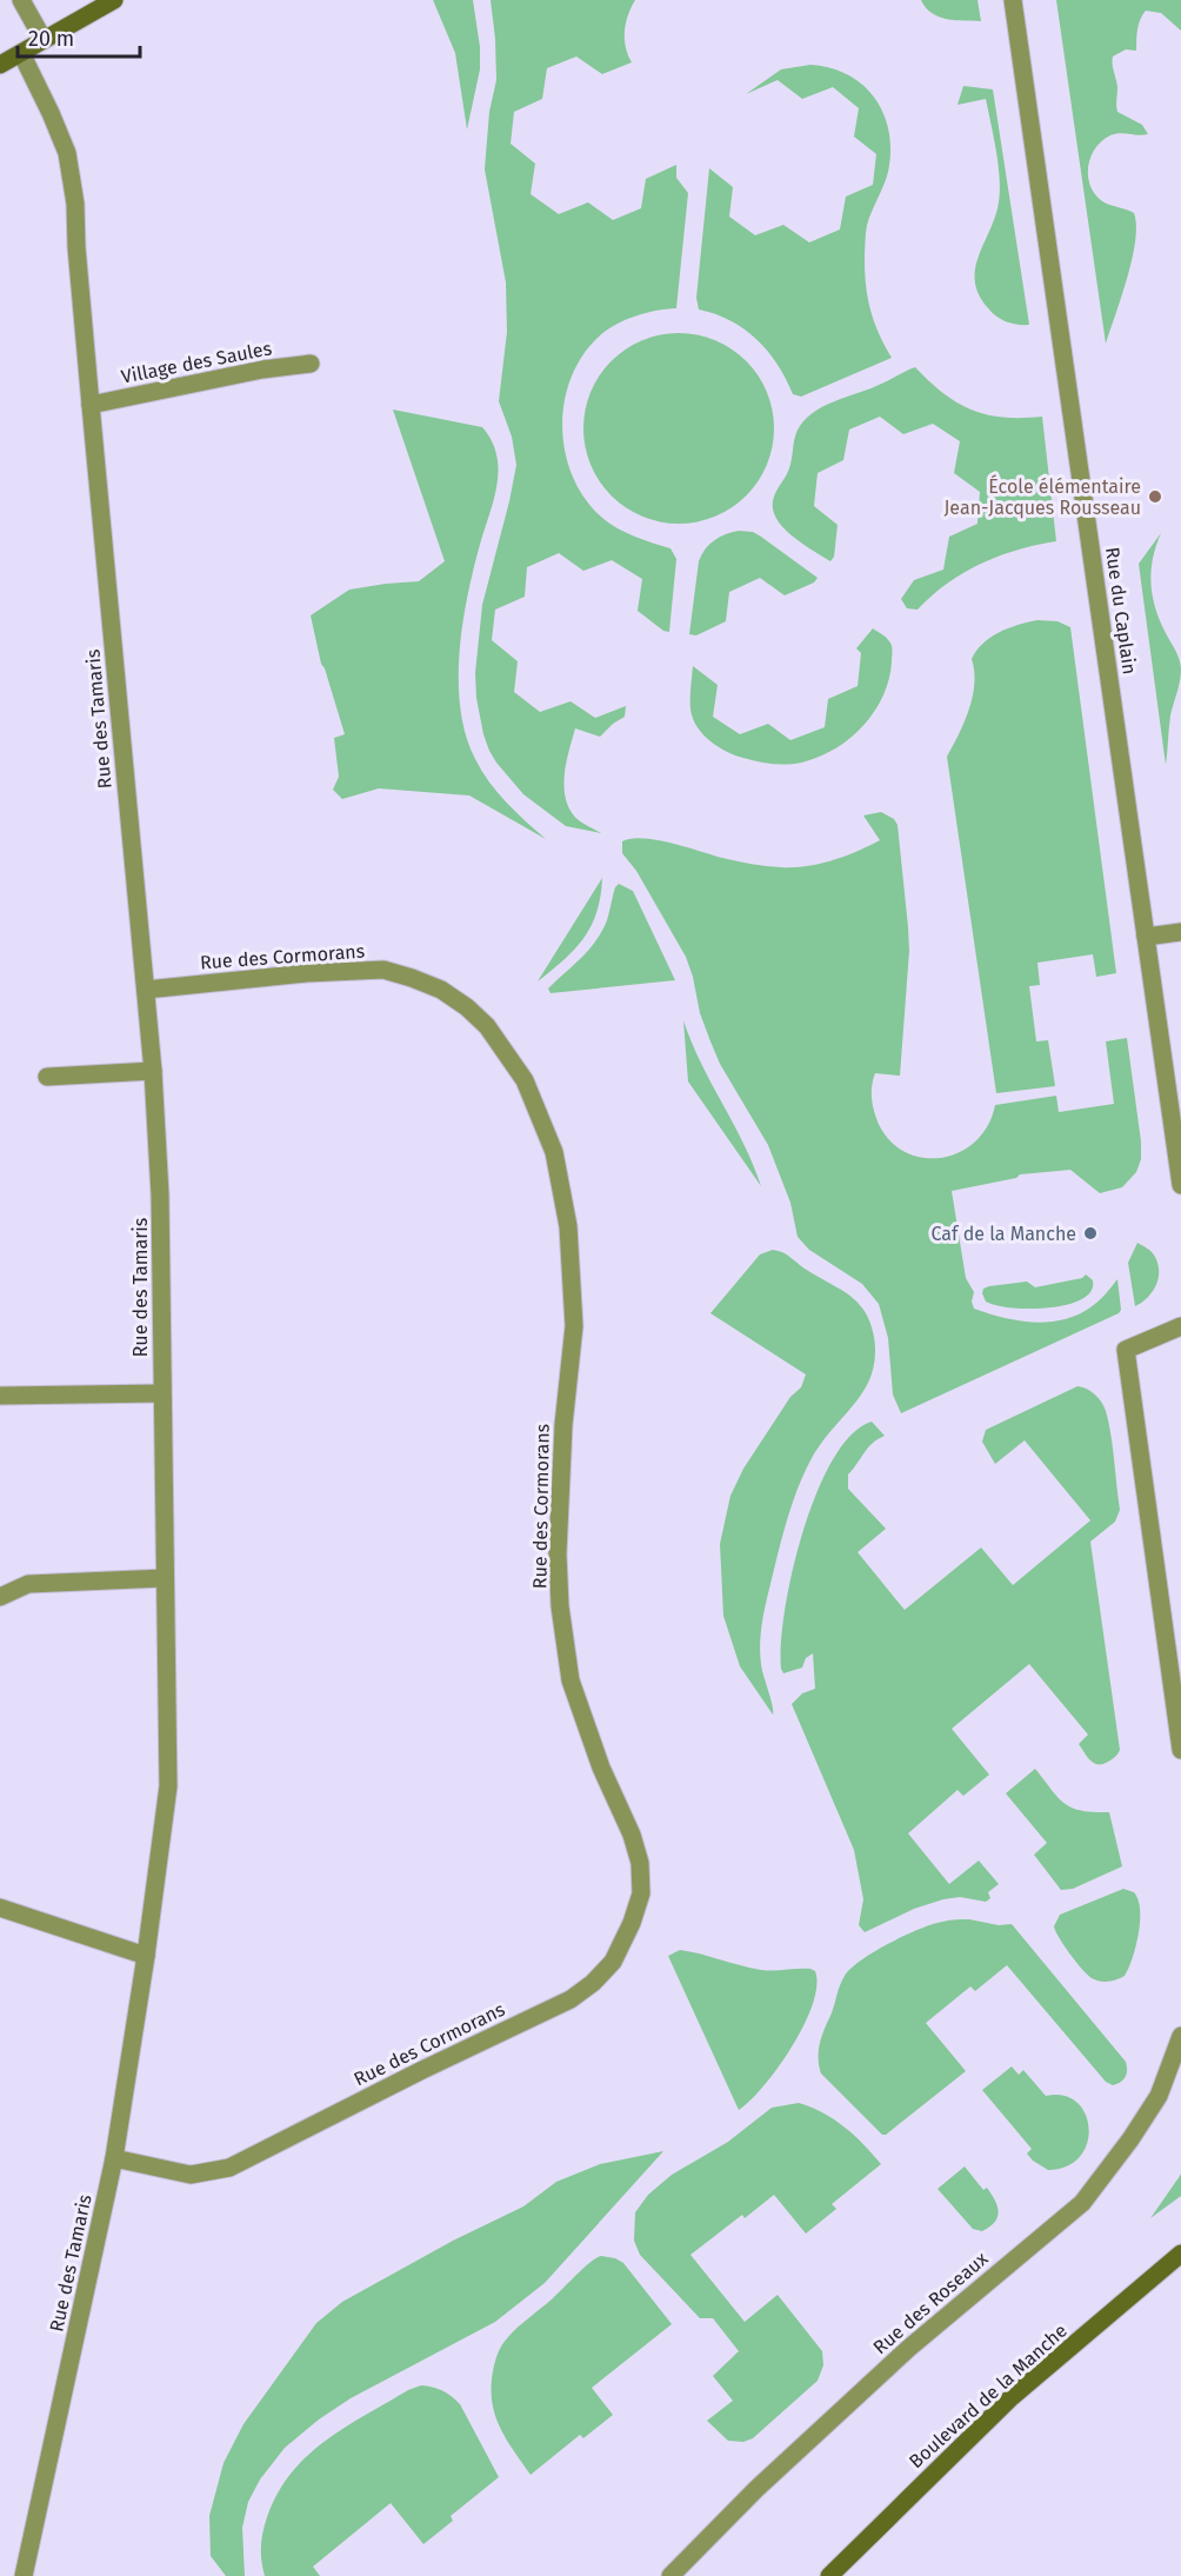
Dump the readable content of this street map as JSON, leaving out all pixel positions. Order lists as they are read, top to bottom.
{
  "streets": {
    "main road": ["Boulevard de la Manche"],
    "street": [
      "Village des Saules",
      "Rue du Caplain",
      "Rue des Tamaris",
      "Rue des Cormorans",
      "Rue des Roseaux"
    ]
  },
  "crossings": [
    ["Village des Saules", "Rue des Tamaris"],
    ["Rue des Tamaris", "Rue des Cormorans"]
  ],
  "places": ["École élémentaire Jean-Jacques Rousseau", "Caf de la Manche"],
  "scale_bar": "20 m"
}
